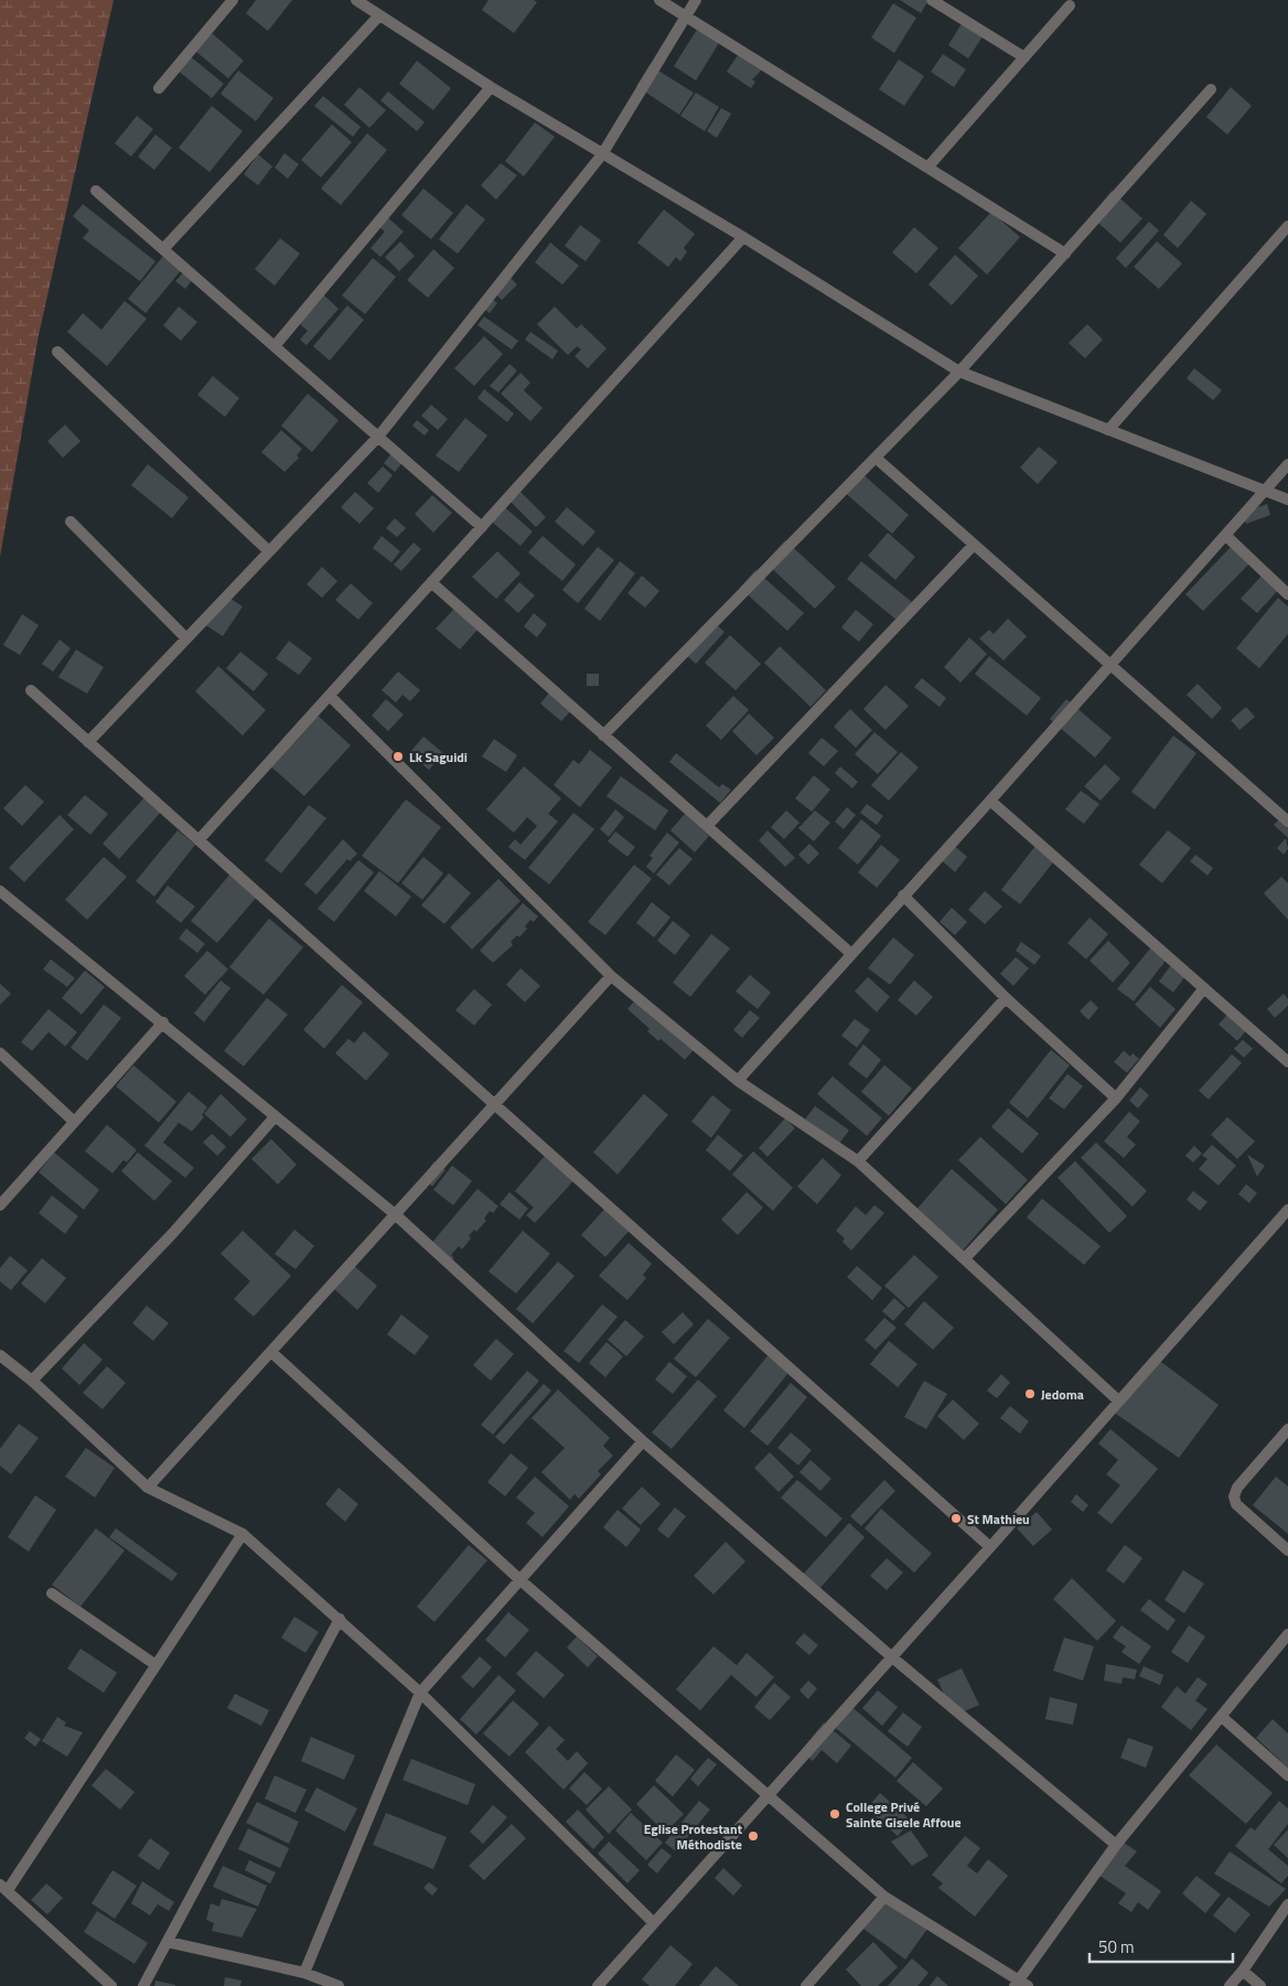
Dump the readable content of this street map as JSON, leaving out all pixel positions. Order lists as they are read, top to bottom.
{
  "places": [
    "Lk Saguidi",
    "Jedoma",
    "St Mathieu",
    "College Privé Sainte Gisele Affoue",
    "Eglise Protestant Méthodiste"
  ],
  "scale_bar": "50 m"
}
